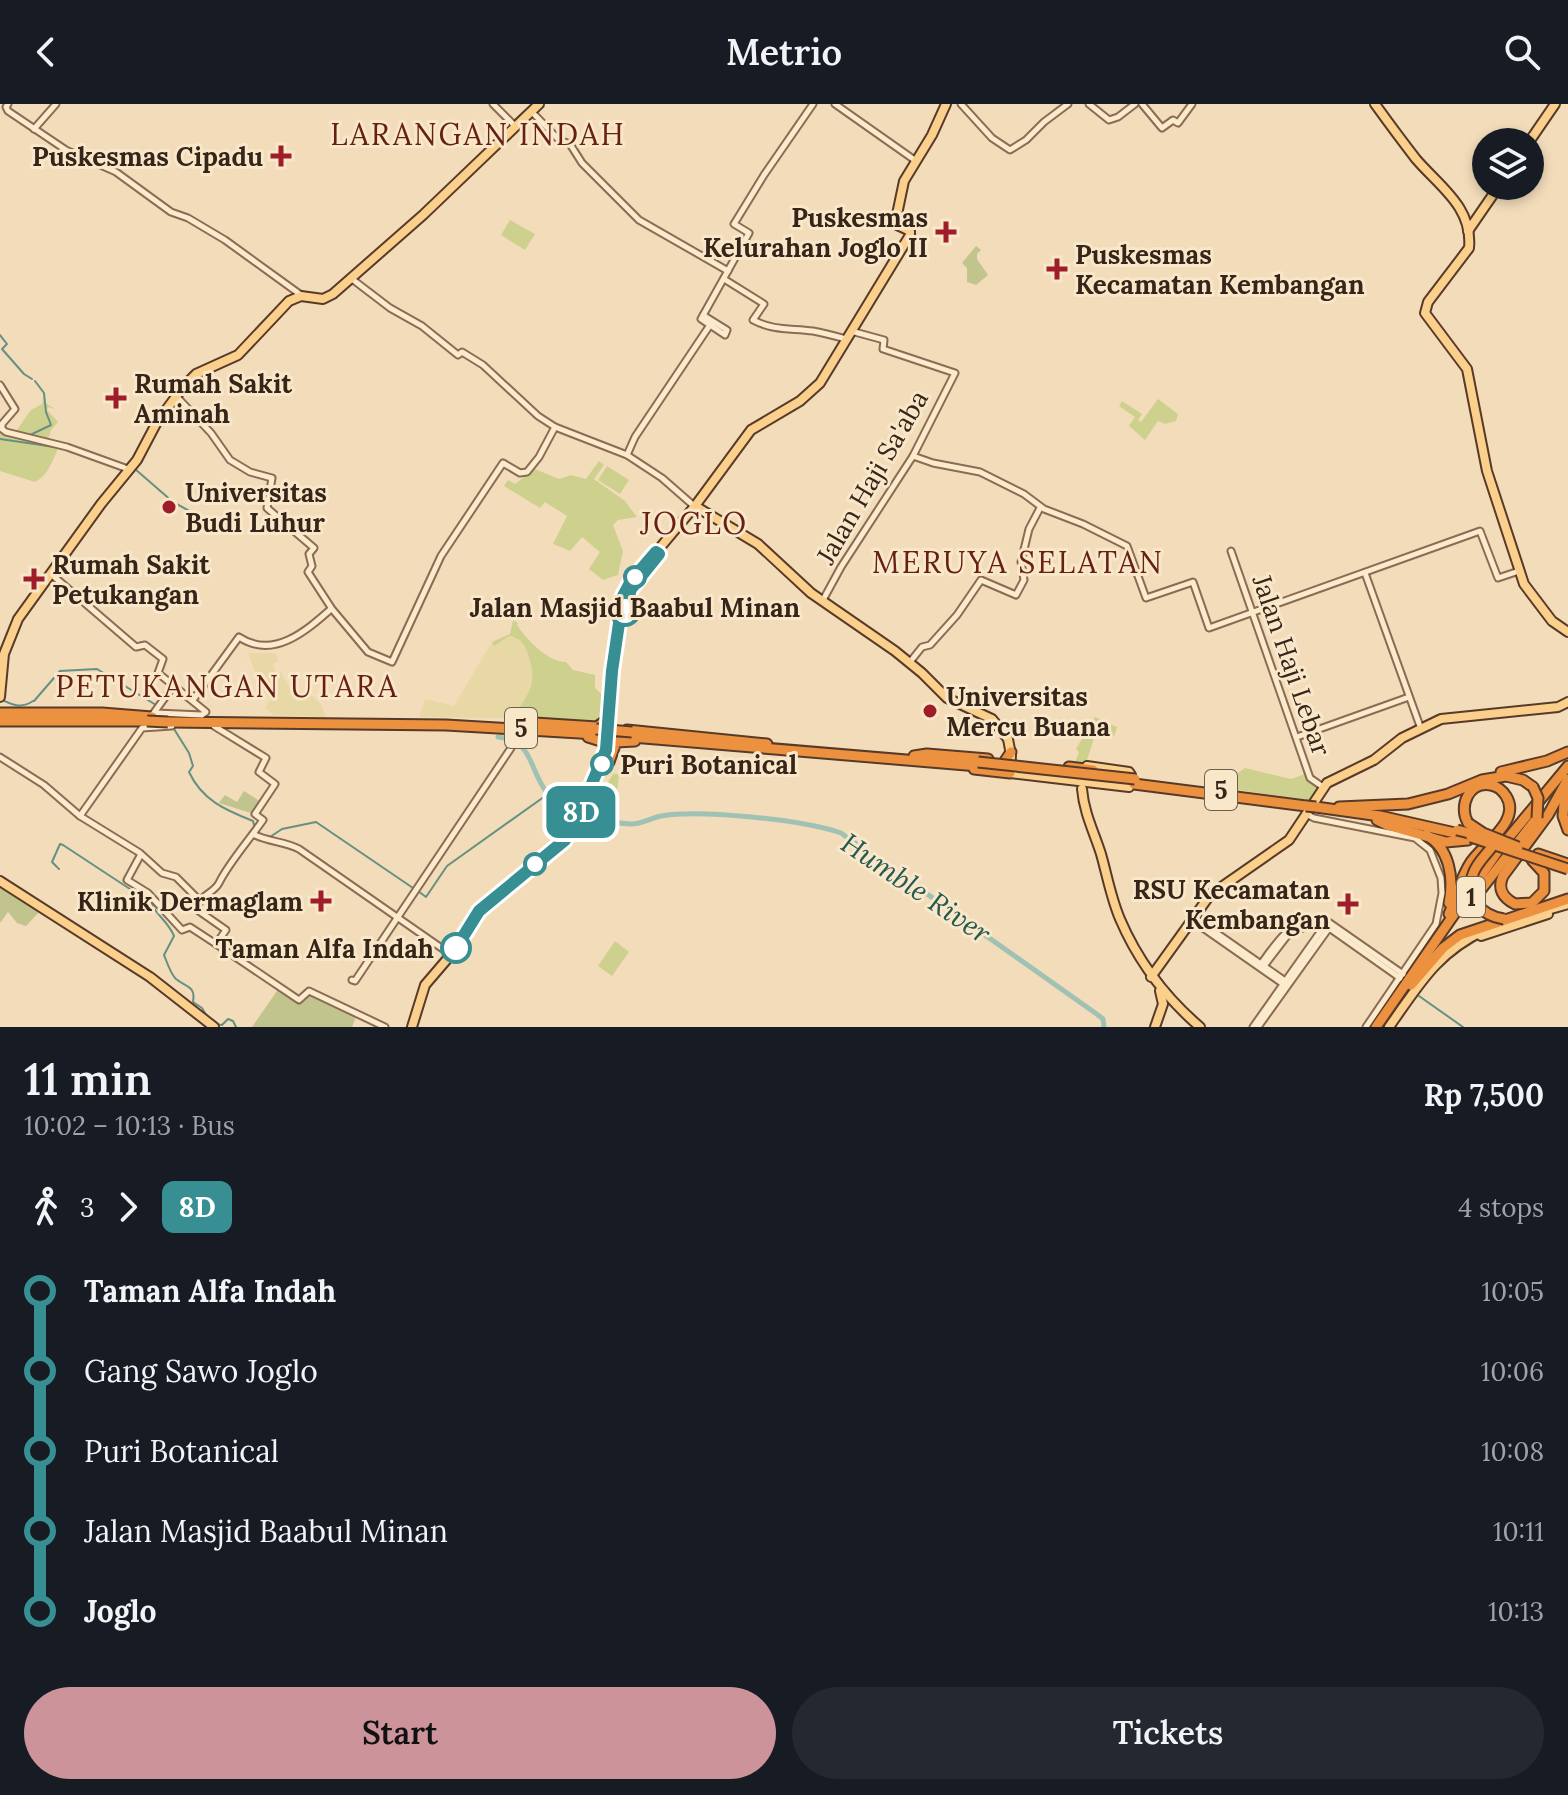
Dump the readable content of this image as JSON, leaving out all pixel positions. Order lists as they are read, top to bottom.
{
  "streets": {
    "highway": ["5", "1"],
    "street": ["Jalan Haji Sa'aba", "Jalan Haji Lebar"]
  },
  "districts": [
    "LARANGAN INDAH",
    "JOGLO",
    "MERUYA SELATAN",
    "PETUKANGAN UTARA"
  ],
  "water": ["Humble River"],
  "places": {
    "health": [
      "Puskesmas Cipadu",
      "Puskesmas Kelurahan Joglo II",
      "Puskesmas Kecamatan Kembangan",
      "Rumah Sakit Aminah",
      "Rumah Sakit Petukangan",
      "Klinik Dermaglam",
      "RSU Kecamatan Kembangan"
    ],
    "other": [
      "Universitas Budi Luhur",
      "Jalan Masjid Baabul Minan",
      "Universitas Mercu Buana",
      "Puri Botanical",
      "Taman Alfa Indah"
    ]
  },
  "lines": ["bus line 8D"],
  "page": {
    "header": "Metrio",
    "on_map": "8D",
    "heading": ["11 min", "10:02 – 10:13 · Bus", "Rp 7,500"],
    "legs": ["3", "8D", "4 stops"],
    "list": [
      {
        "name": "Taman Alfa Indah",
        "value": "10:05"
      },
      {
        "name": "Gang Sawo Joglo",
        "value": "10:06"
      },
      {
        "name": "Puri Botanical",
        "value": "10:08"
      },
      {
        "name": "Jalan Masjid Baabul Minan",
        "value": "10:11"
      },
      {
        "name": "Joglo",
        "value": "10:13"
      }
    ],
    "buttons": ["Start", "Tickets"]
  }
}
